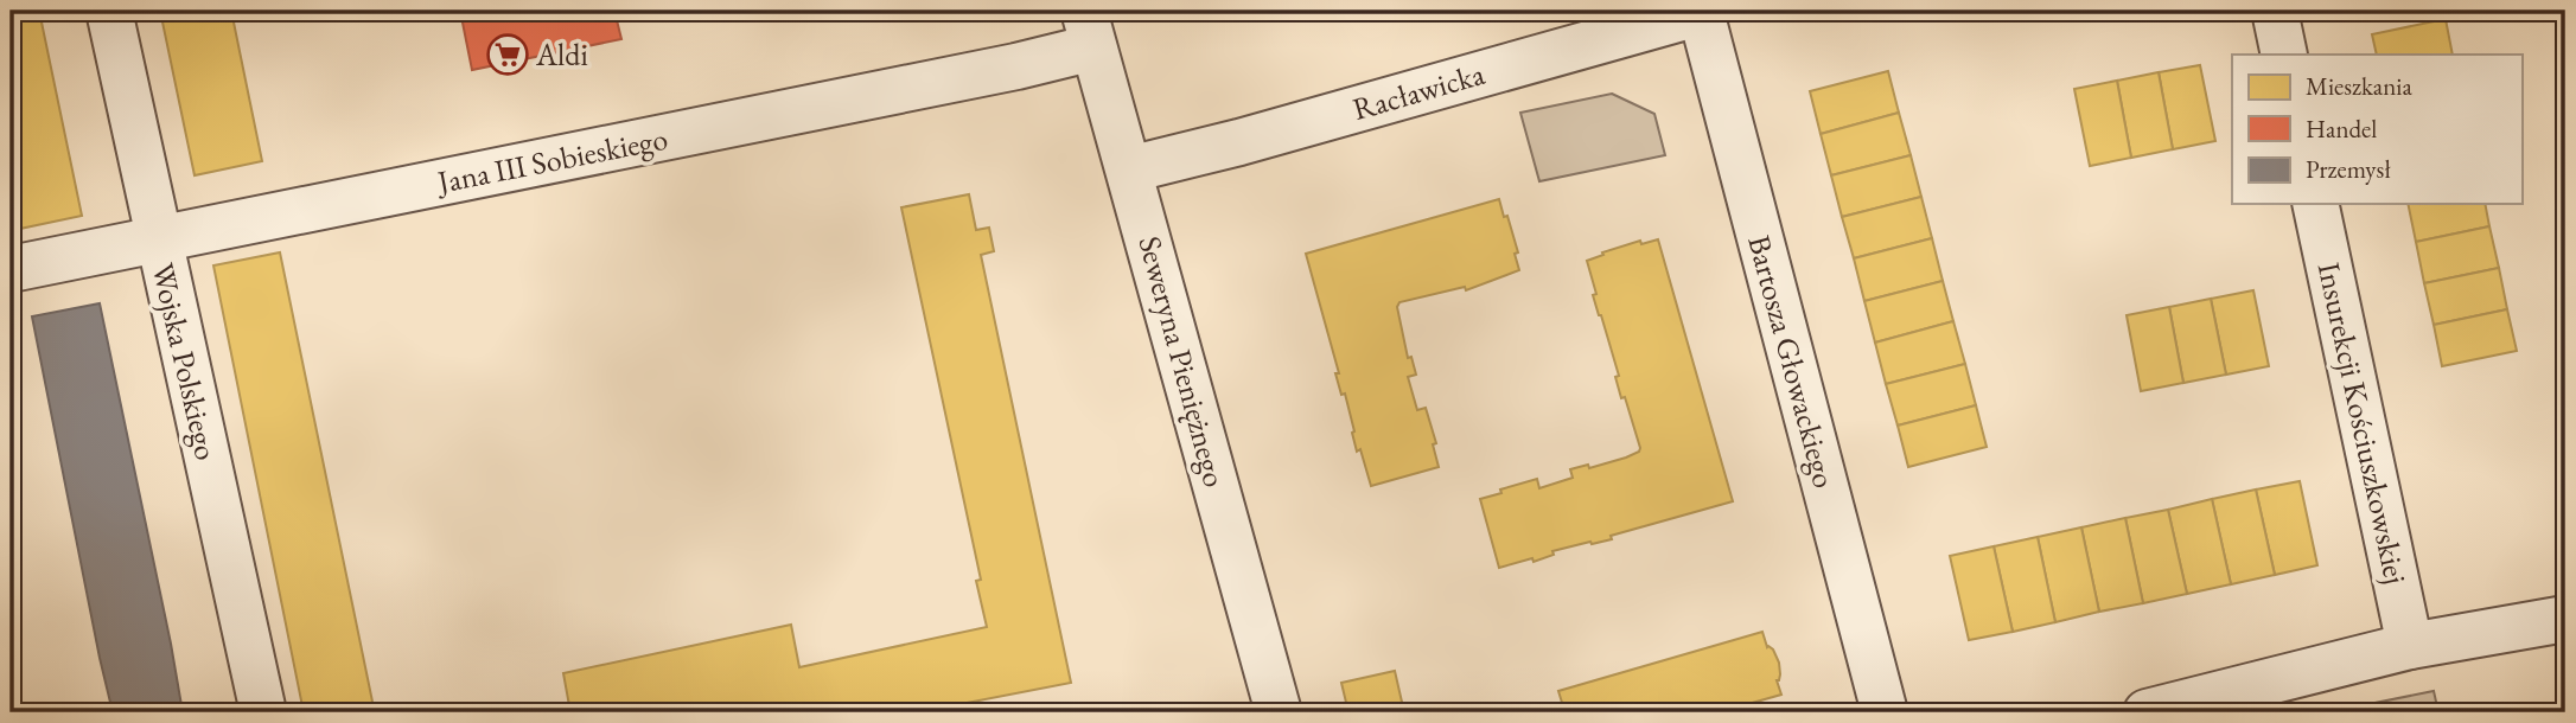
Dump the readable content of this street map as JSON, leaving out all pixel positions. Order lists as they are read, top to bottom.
{
  "streets": {
    "street": [
      "Racławicka",
      "Jana III Sobieskiego",
      "Wojska Polskiego",
      "Seweryna Pieniężnego",
      "Bartosza Głowackiego",
      "Insurekcji Kościuszkowskiej"
    ]
  },
  "crossings": [
    ["Racławicka", "Seweryna Pieniężnego"],
    ["Racławicka", "Bartosza Głowackiego"],
    ["Jana III Sobieskiego", "Wojska Polskiego"],
    ["Jana III Sobieskiego", "Seweryna Pieniężnego"]
  ],
  "places": {
    "supermarket": ["Aldi"]
  },
  "legend": ["Mieszkania", "Handel", "Przemysł"]
}
